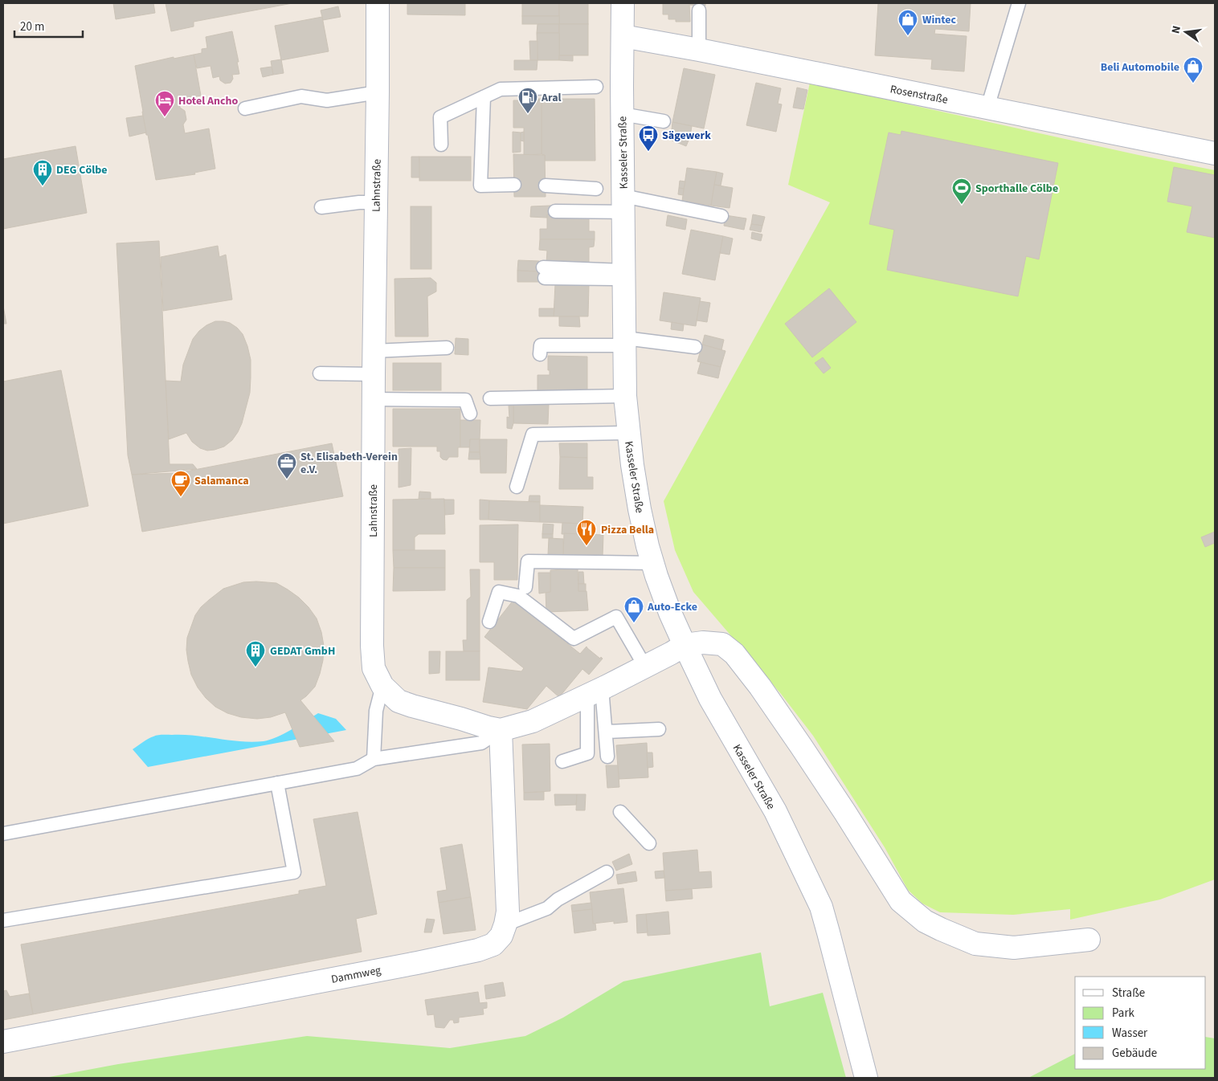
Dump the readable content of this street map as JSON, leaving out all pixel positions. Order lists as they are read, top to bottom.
{
  "streets": {
    "street": [
      "Rosenstraße",
      "Kasseler Straße",
      "Lahnstraße",
      "Dammweg"
    ]
  },
  "crossings": [
    ["Rosenstraße", "Kasseler Straße"],
    ["Kasseler Straße", "Lahnstraße"],
    ["Lahnstraße", "Dammweg"]
  ],
  "places": {
    "shop": ["Wintec", "Beli Automobile", "Auto-Ecke"],
    "fuel station": ["Aral"],
    "hotel": ["Hotel Ancho"],
    "bus stop": ["Sägewerk"],
    "building": ["DEG Cölbe", "GEDAT GmbH"],
    "sports": ["Sporthalle Cölbe"],
    "office": ["St. Elisabeth-Verein e.V."],
    "cafe": ["Salamanca"],
    "restaurant": ["Pizza Bella"]
  },
  "legend": [
    "Straße",
    "Park",
    "Wasser",
    "Gebäude"
  ],
  "scale_bar": "20 m",
  "north": "left"
}
